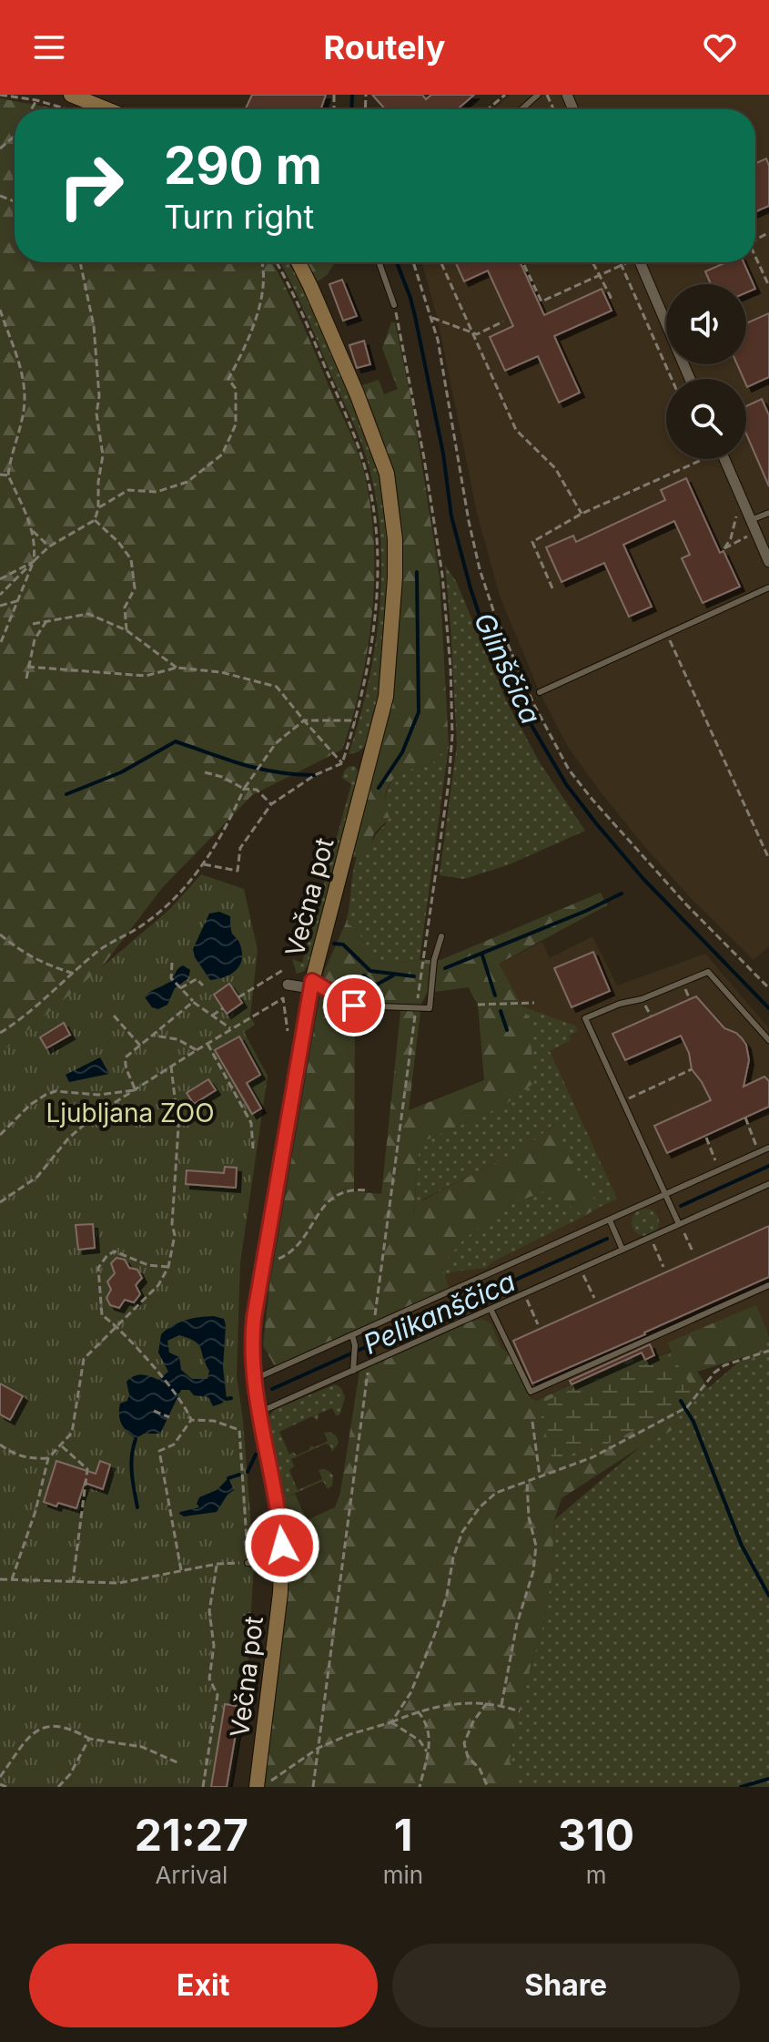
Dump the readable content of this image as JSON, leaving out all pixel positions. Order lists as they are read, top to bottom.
{
  "streets": {
    "main road": ["Večna pot"]
  },
  "water": ["Glinščica", "Pelikanščica"],
  "parks": ["Ljubljana ZOO"],
  "page": {
    "header": "Routely",
    "turn": ["290 m", "Turn right"],
    "eta": [
      "21:27",
      "Arrival",
      "1",
      "min",
      "310",
      "m"
    ],
    "buttons": ["Exit", "Share"]
  }
}
